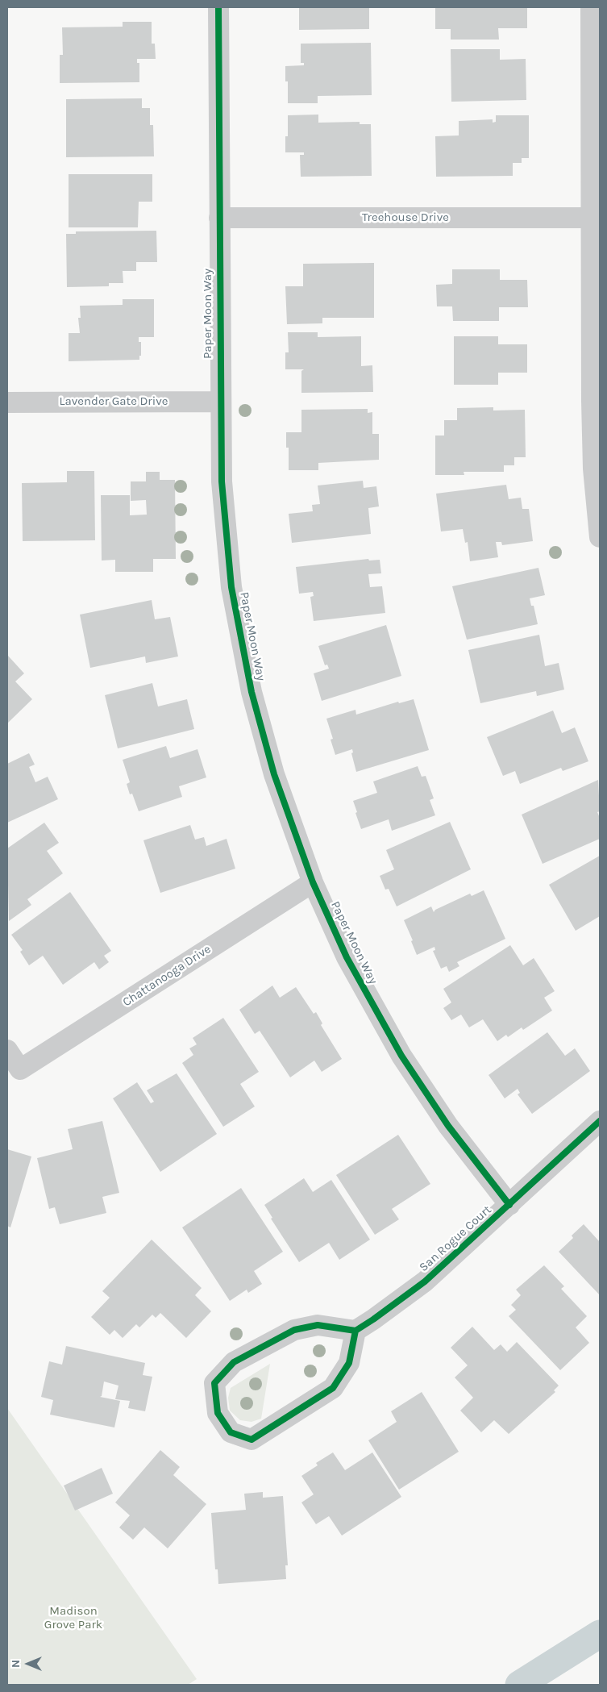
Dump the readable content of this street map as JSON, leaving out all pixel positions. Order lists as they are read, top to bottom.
{
  "streets": {
    "street": [
      "Treehouse Drive",
      "Paper Moon Way",
      "Lavender Gate Drive",
      "Chattanooga Drive",
      "San Rogue Court"
    ]
  },
  "crossings": [
    ["Treehouse Drive", "Paper Moon Way"],
    ["Paper Moon Way", "Lavender Gate Drive"],
    ["Paper Moon Way", "Chattanooga Drive"],
    ["Paper Moon Way", "San Rogue Court"]
  ],
  "parks": ["Madison Grove Park"],
  "north": "left"
}
